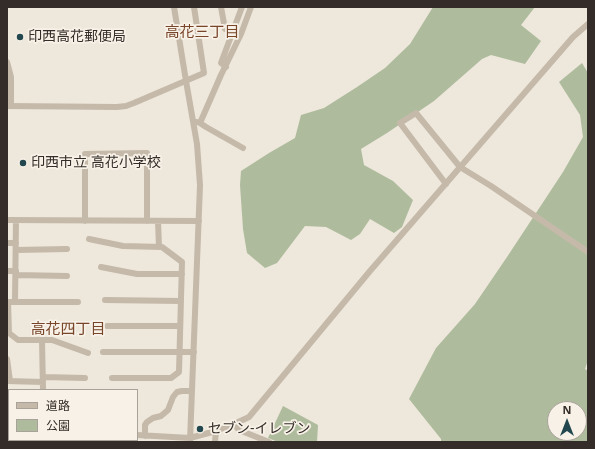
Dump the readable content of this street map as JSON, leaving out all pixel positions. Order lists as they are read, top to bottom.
{
  "districts": ["高花三丁目", "高花四丁目"],
  "places": ["印西高花郵便局", "印西市立 高花小学校", "セブン-イレブン"],
  "legend": ["道路", "公園"],
  "north": "top"
}
